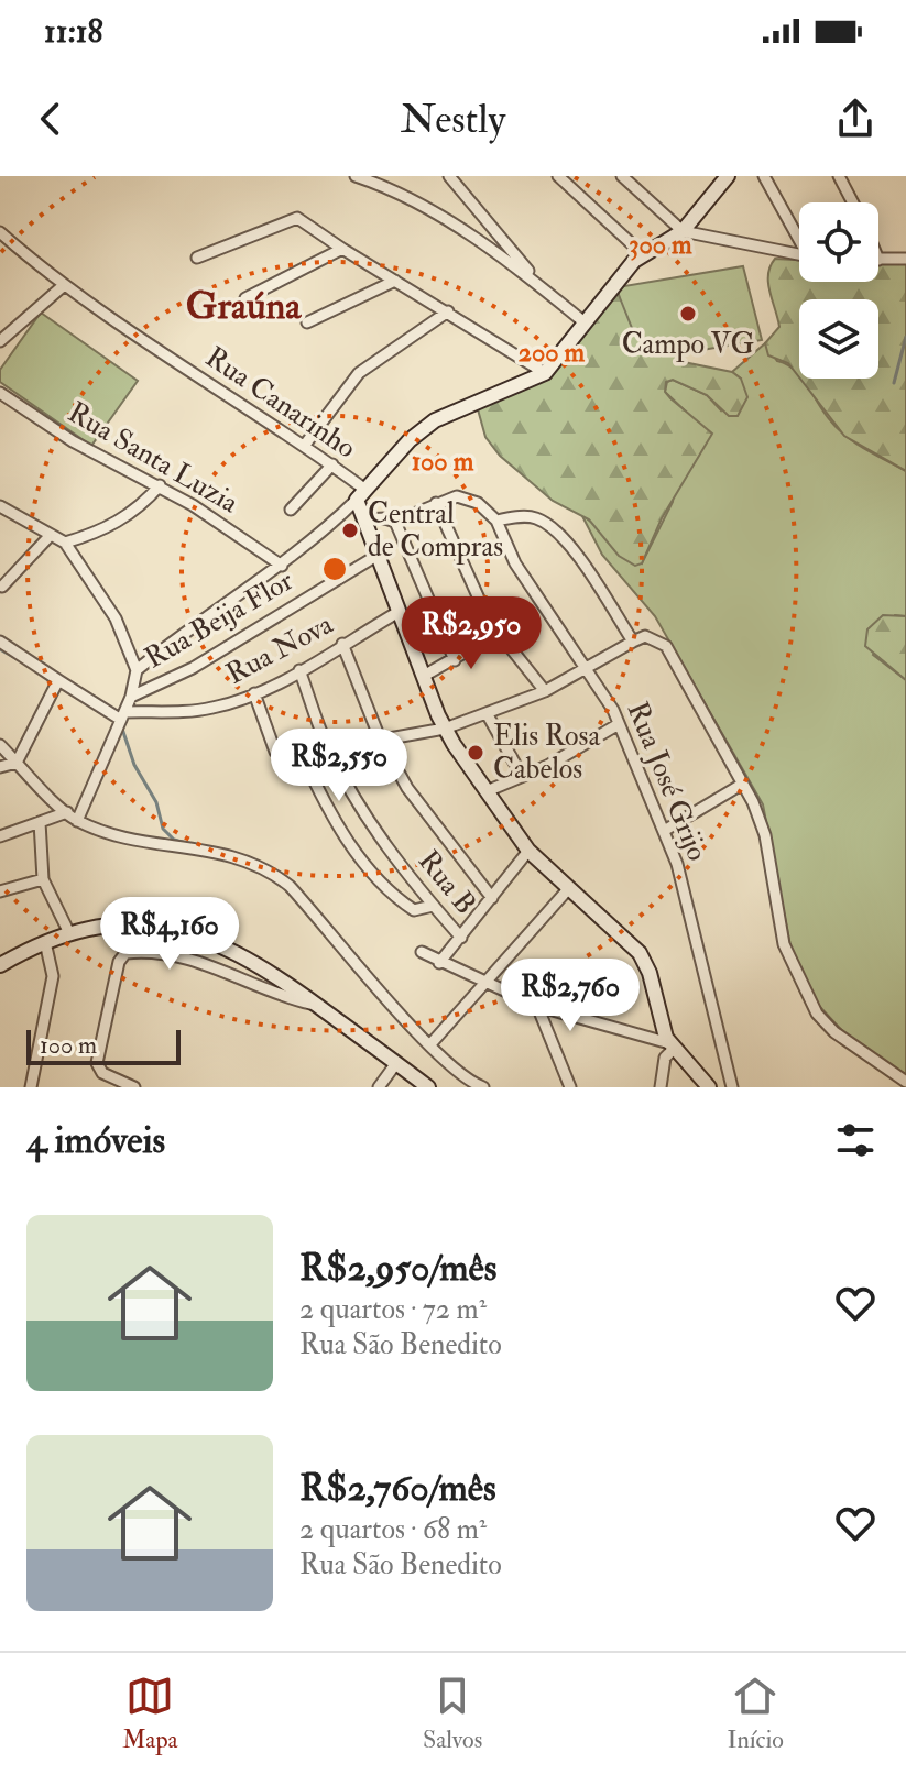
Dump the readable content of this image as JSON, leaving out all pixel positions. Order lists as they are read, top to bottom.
{
  "streets": {
    "street": [
      "Rua Canarinho",
      "Rua Santa Luzia",
      "Rua Beija Flor",
      "Rua Nova",
      "Rua José Grijo",
      "Rua B"
    ]
  },
  "crossings": [
    ["Rua Nova", "Rua B"]
  ],
  "districts": ["Graúna"],
  "places": ["Campo VG", "Central de Compras", "Elis Rosa Cabelos"],
  "scale_bar": "100 m",
  "page": {
    "status": "11:18",
    "header": "Nestly",
    "price": [
      "R$2,950",
      "R$2,550",
      "R$4,160",
      "R$2,760"
    ],
    "scale": "100 m",
    "heading": "4 imóveis",
    "list": [
      {
        "name": "R$2,950/mês",
        "note": "2 quartos · 72 m² · Rua São Benedito"
      },
      {
        "name": "R$2,760/mês",
        "note": "2 quartos · 68 m² · Rua São Benedito"
      }
    ],
    "tabs": ["Mapa", "Salvos", "Início"]
  },
  "rings": ["300 m", "200 m", "100 m"]
}
